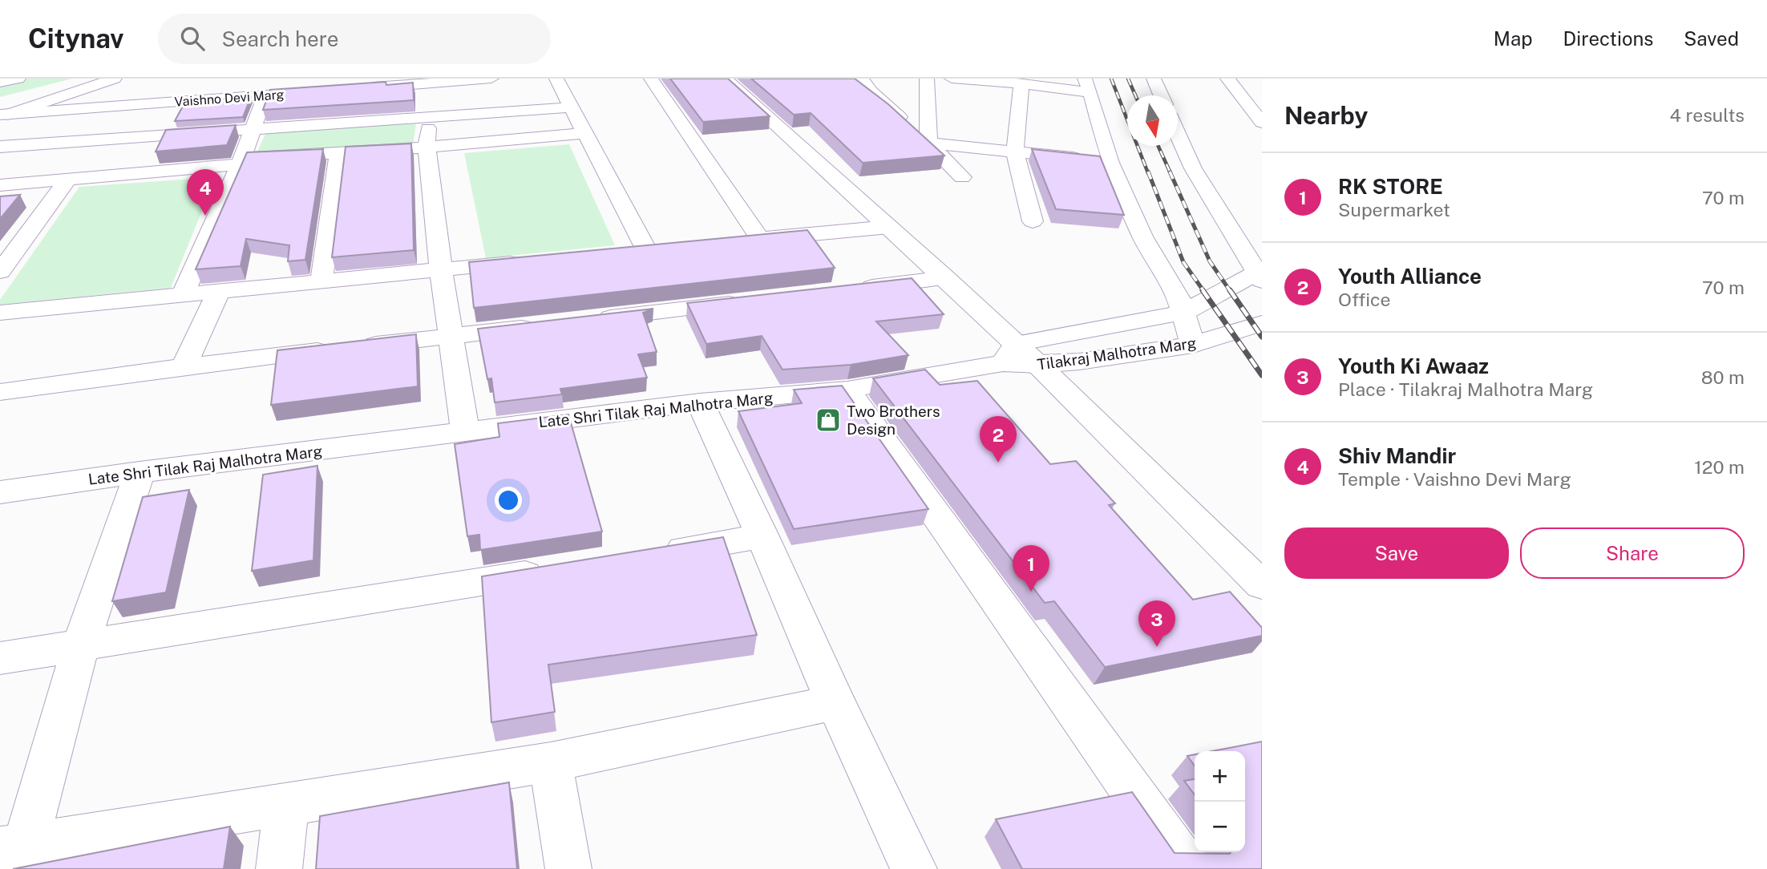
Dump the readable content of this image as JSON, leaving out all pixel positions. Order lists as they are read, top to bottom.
{
  "streets": {
    "street": ["Vaishno Devi Marg", "Tilakraj Malhotra Marg", "Late Shri Tilak Raj Malhotra Marg"]
  },
  "crossings": [
    ["Tilakraj Malhotra Marg", "Late Shri Tilak Raj Malhotra Marg"]
  ],
  "places": {
    "shop": ["Two Brothers Design"]
  },
  "north": "bottom",
  "page": {
    "header": "Citynav",
    "search": "Search here",
    "nav": ["Map", "Directions", "Saved"],
    "heading": ["Nearby", "4 results"],
    "list": [
      {
        "mark": "1",
        "name": "RK STORE",
        "note": "Supermarket",
        "value": "70 m"
      },
      {
        "mark": "2",
        "name": "Youth Alliance",
        "note": "Office",
        "value": "70 m"
      },
      {
        "mark": "3",
        "name": "Youth Ki Awaaz",
        "note": "Place · Tilakraj Malhotra Marg",
        "value": "80 m"
      },
      {
        "mark": "4",
        "name": "Shiv Mandir",
        "note": "Temple · Vaishno Devi Marg",
        "value": "120 m"
      }
    ],
    "pins": [
      "4",
      "2",
      "1",
      "3"
    ],
    "buttons": ["Save", "Share"],
    "map_buttons": ["+", "−"]
  }
}
